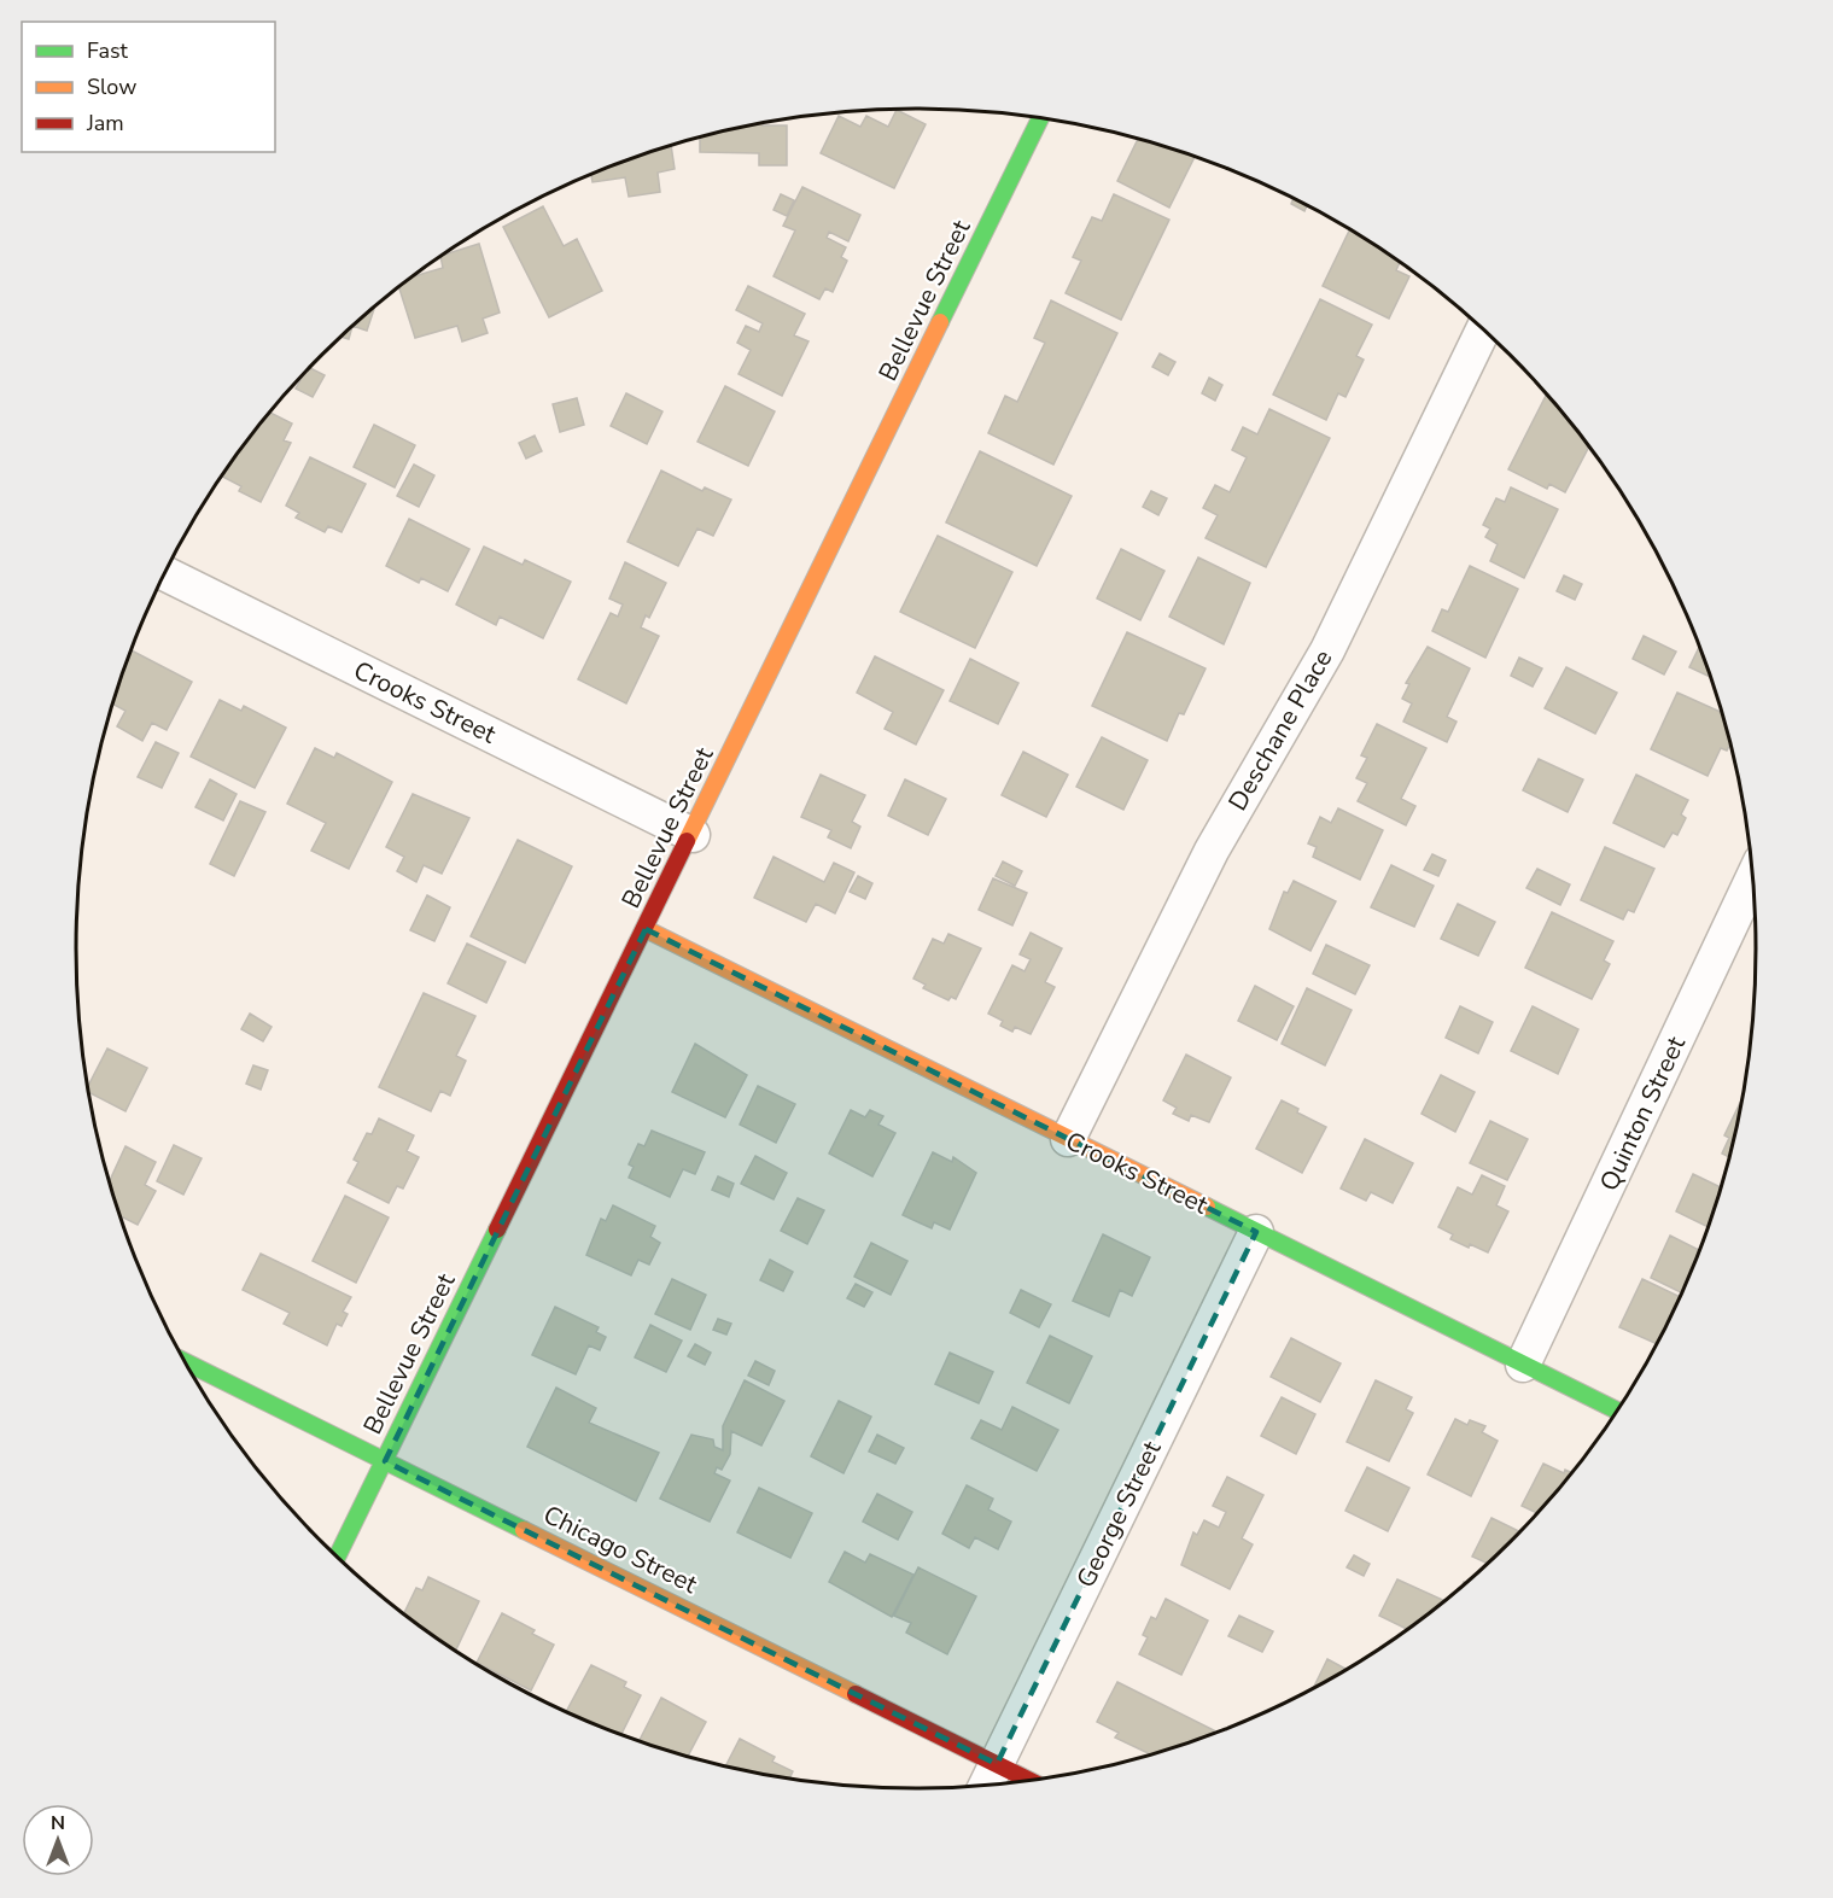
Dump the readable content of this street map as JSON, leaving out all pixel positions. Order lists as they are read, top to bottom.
{
  "streets": {
    "street": [
      "Bellevue Street",
      "Crooks Street",
      "Deschane Place",
      "Quinton Street",
      "George Street",
      "Chicago Street"
    ]
  },
  "crossings": [
    ["Bellevue Street", "Crooks Street"],
    ["Bellevue Street", "Chicago Street"],
    ["Crooks Street", "Deschane Place"],
    ["Crooks Street", "Quinton Street"],
    ["Crooks Street", "George Street"],
    ["George Street", "Chicago Street"]
  ],
  "legend": ["Fast", "Slow", "Jam"],
  "north": "top"
}
